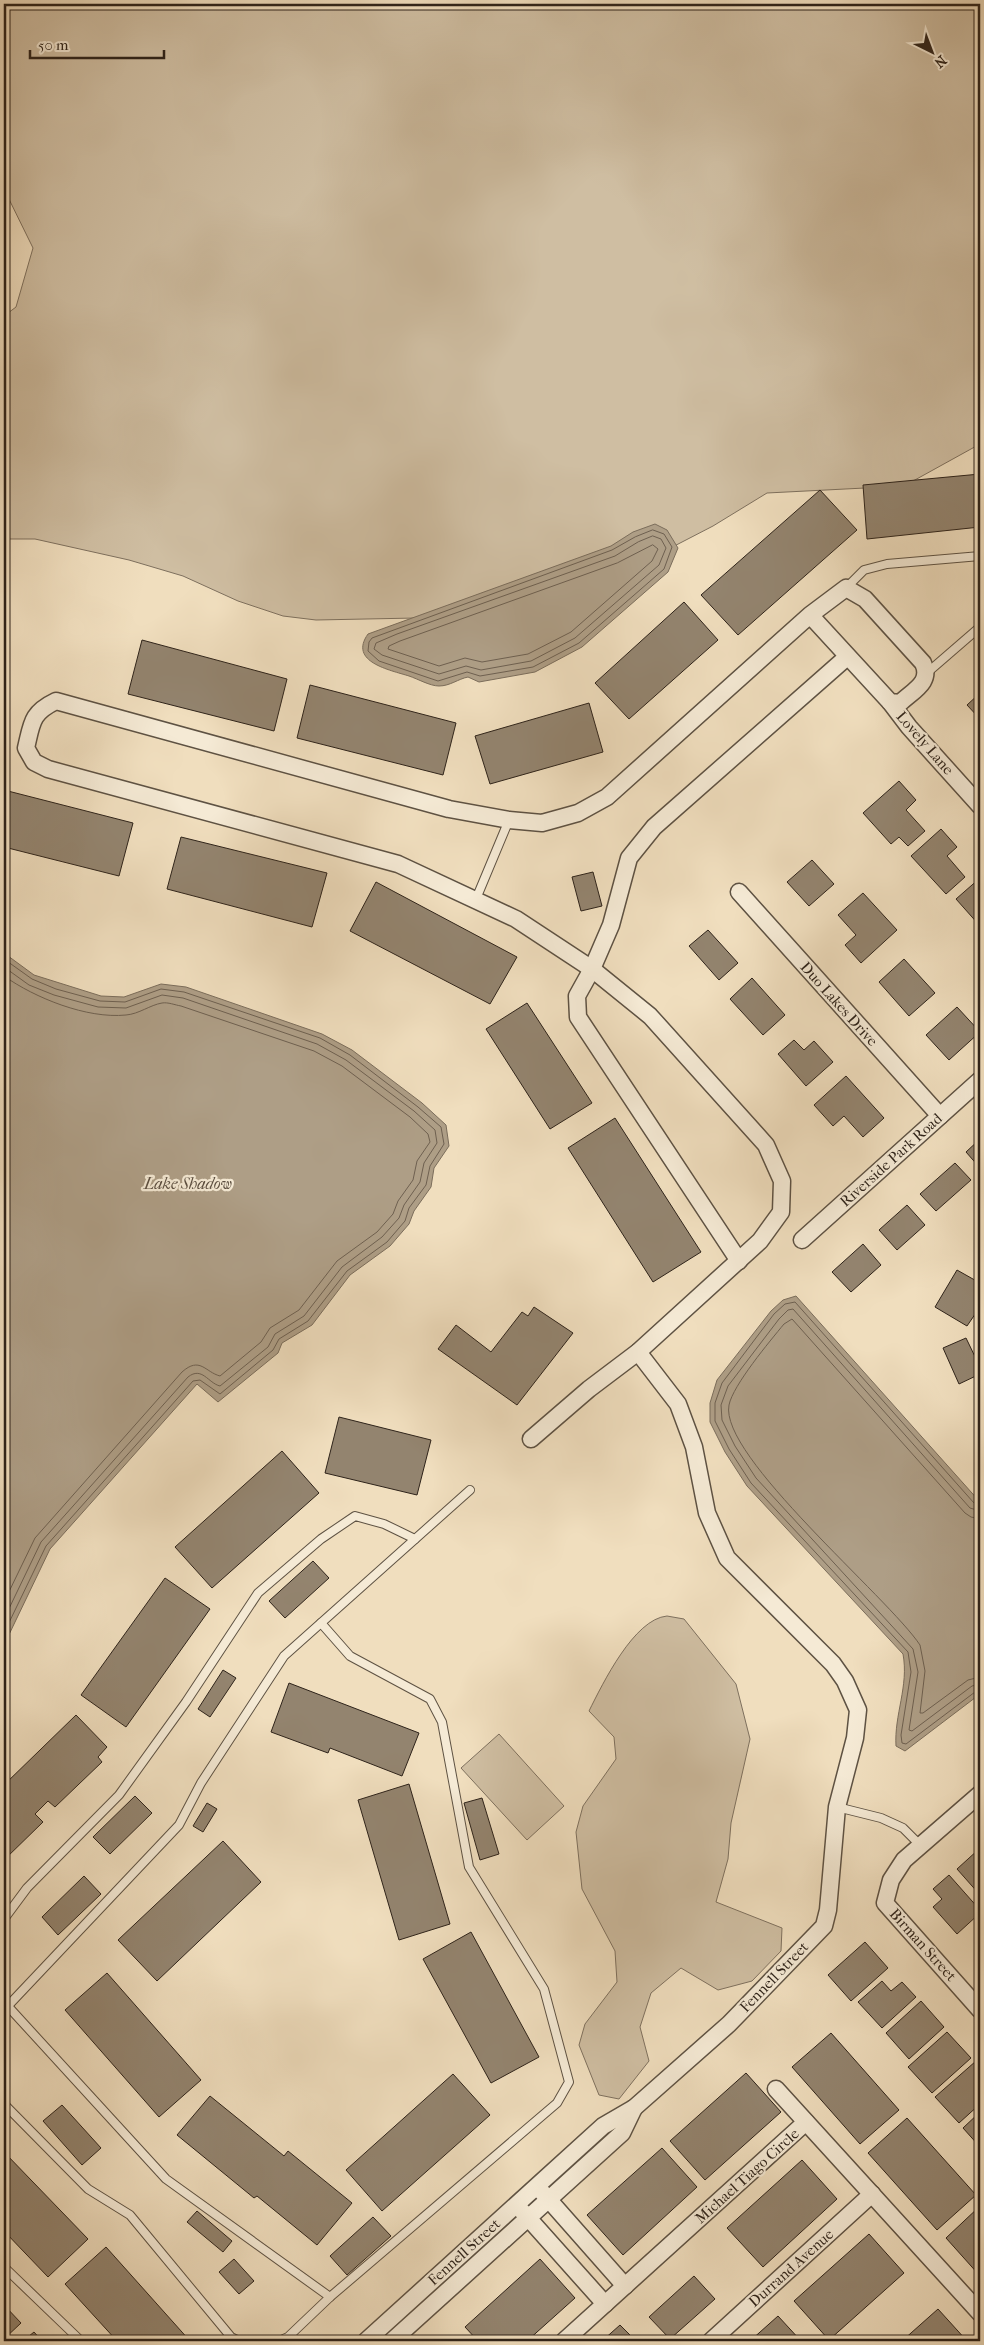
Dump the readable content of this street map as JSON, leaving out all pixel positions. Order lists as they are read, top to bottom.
{
  "streets": {
    "street": [
      "Lovely Lane",
      "Duo Lakes Drive",
      "Riverside Park Road",
      "Birman Street",
      "Fennell Street",
      "Michael Tiago Circle",
      "Durrand Avenue"
    ]
  },
  "crossings": [
    ["Duo Lakes Drive", "Riverside Park Road"],
    ["Michael Tiago Circle", "Durrand Avenue"]
  ],
  "water": ["Lake Shadow"],
  "scale_bar": "50 m",
  "north": "bottom right"
}
